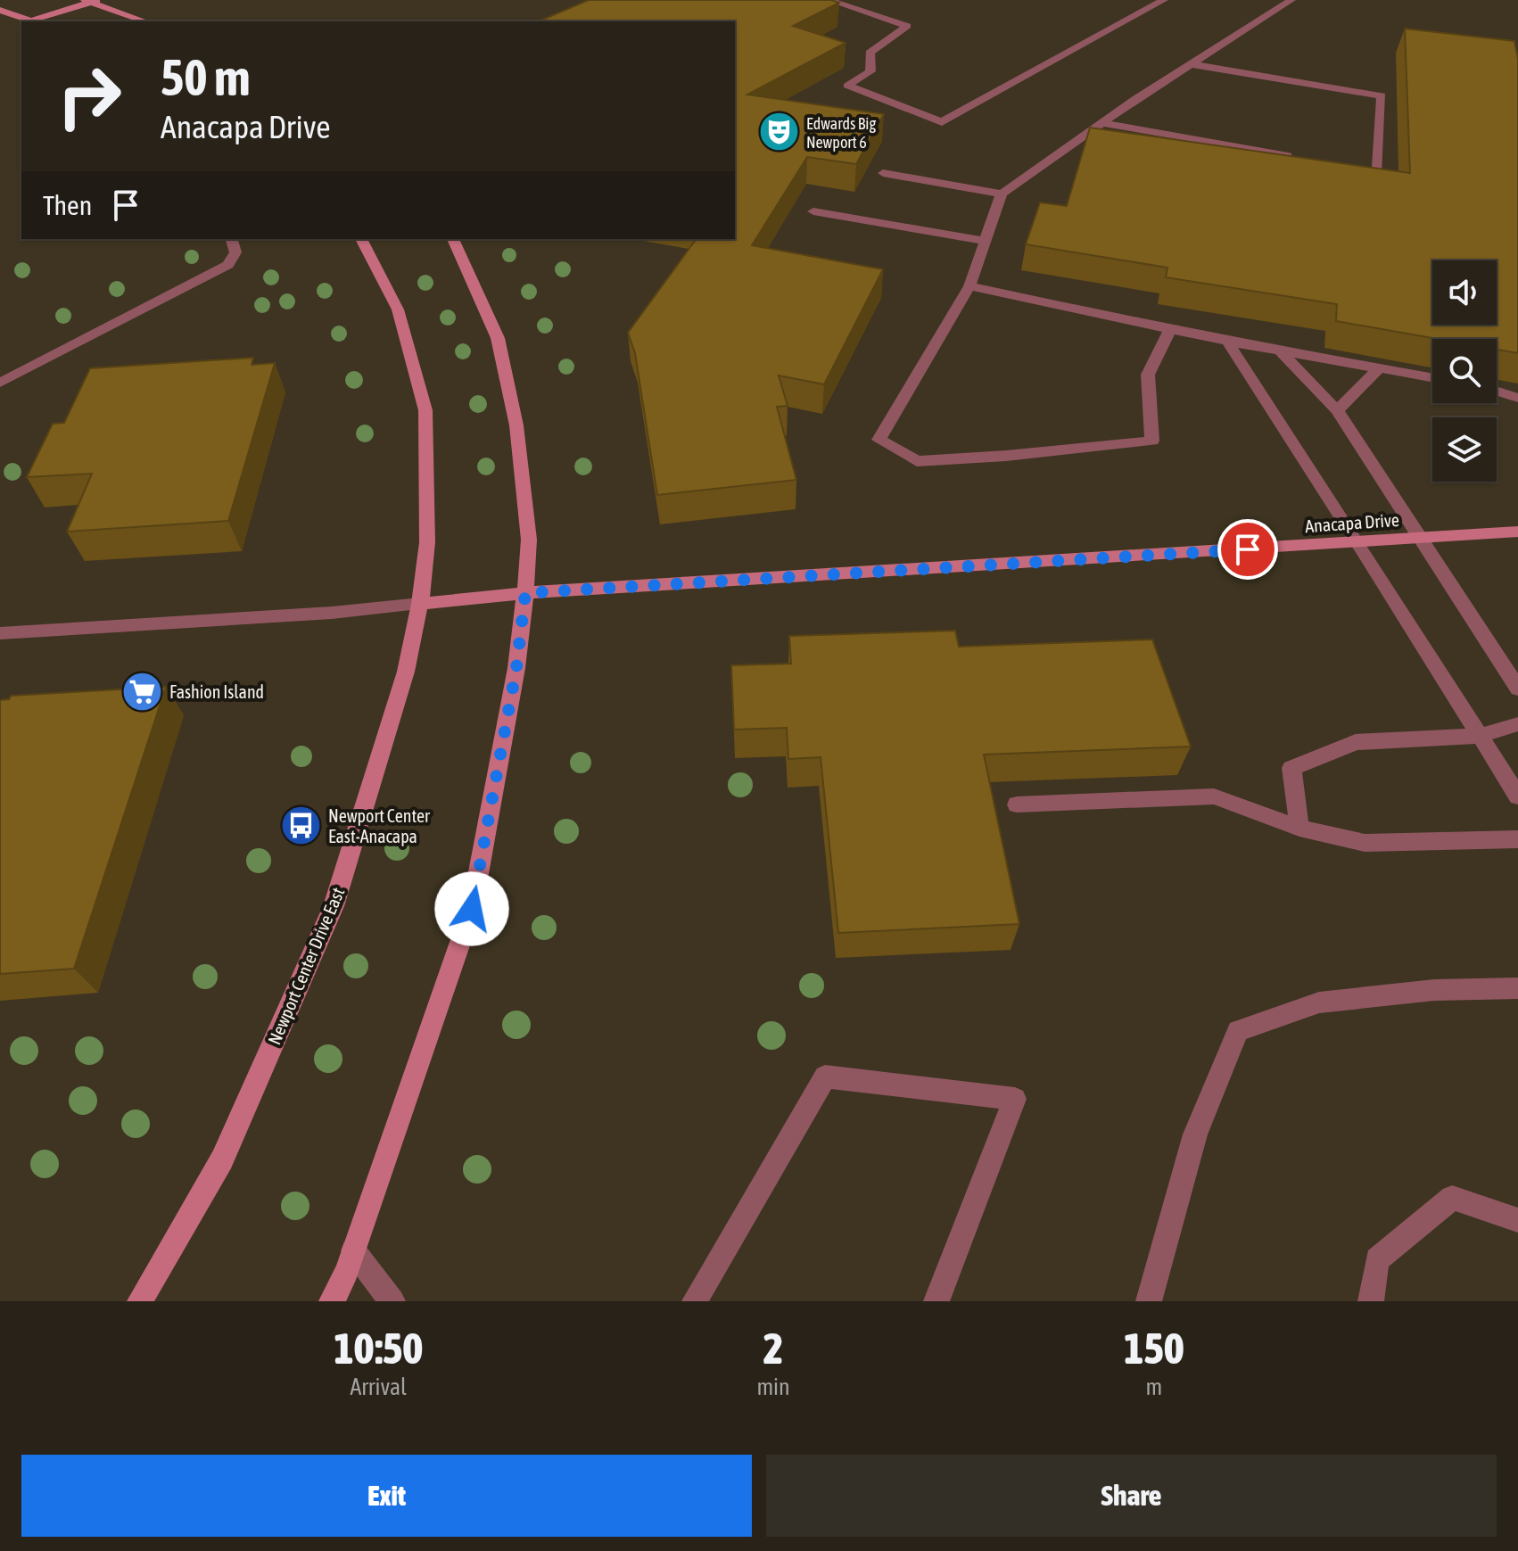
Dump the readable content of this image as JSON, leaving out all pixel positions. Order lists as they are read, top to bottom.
{
  "streets": {
    "main road": ["Anacapa Drive", "Newport Center Drive East"]
  },
  "crossings": [
    ["Anacapa Drive", "Newport Center Drive East"]
  ],
  "places": {
    "theatre": ["Edwards Big Newport 6"],
    "supermarket": ["Fashion Island"],
    "bus stop": ["Newport Center East-Anacapa"]
  },
  "page": {
    "turn": ["50 m", "Anacapa Drive"],
    "then": "Then",
    "eta": [
      "10:50",
      "Arrival",
      "2",
      "min",
      "150",
      "m"
    ],
    "buttons": ["Exit", "Share"]
  }
}
